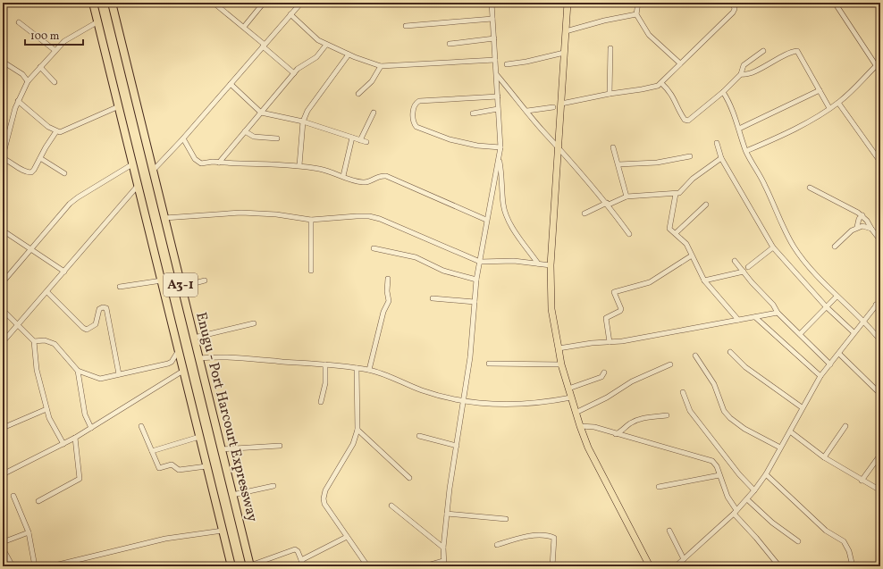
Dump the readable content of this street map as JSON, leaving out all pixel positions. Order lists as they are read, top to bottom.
{
  "streets": {
    "highway": ["A3-1", "Enugu - Port Harcourt Expressway"]
  },
  "scale_bar": "100 m"
}
